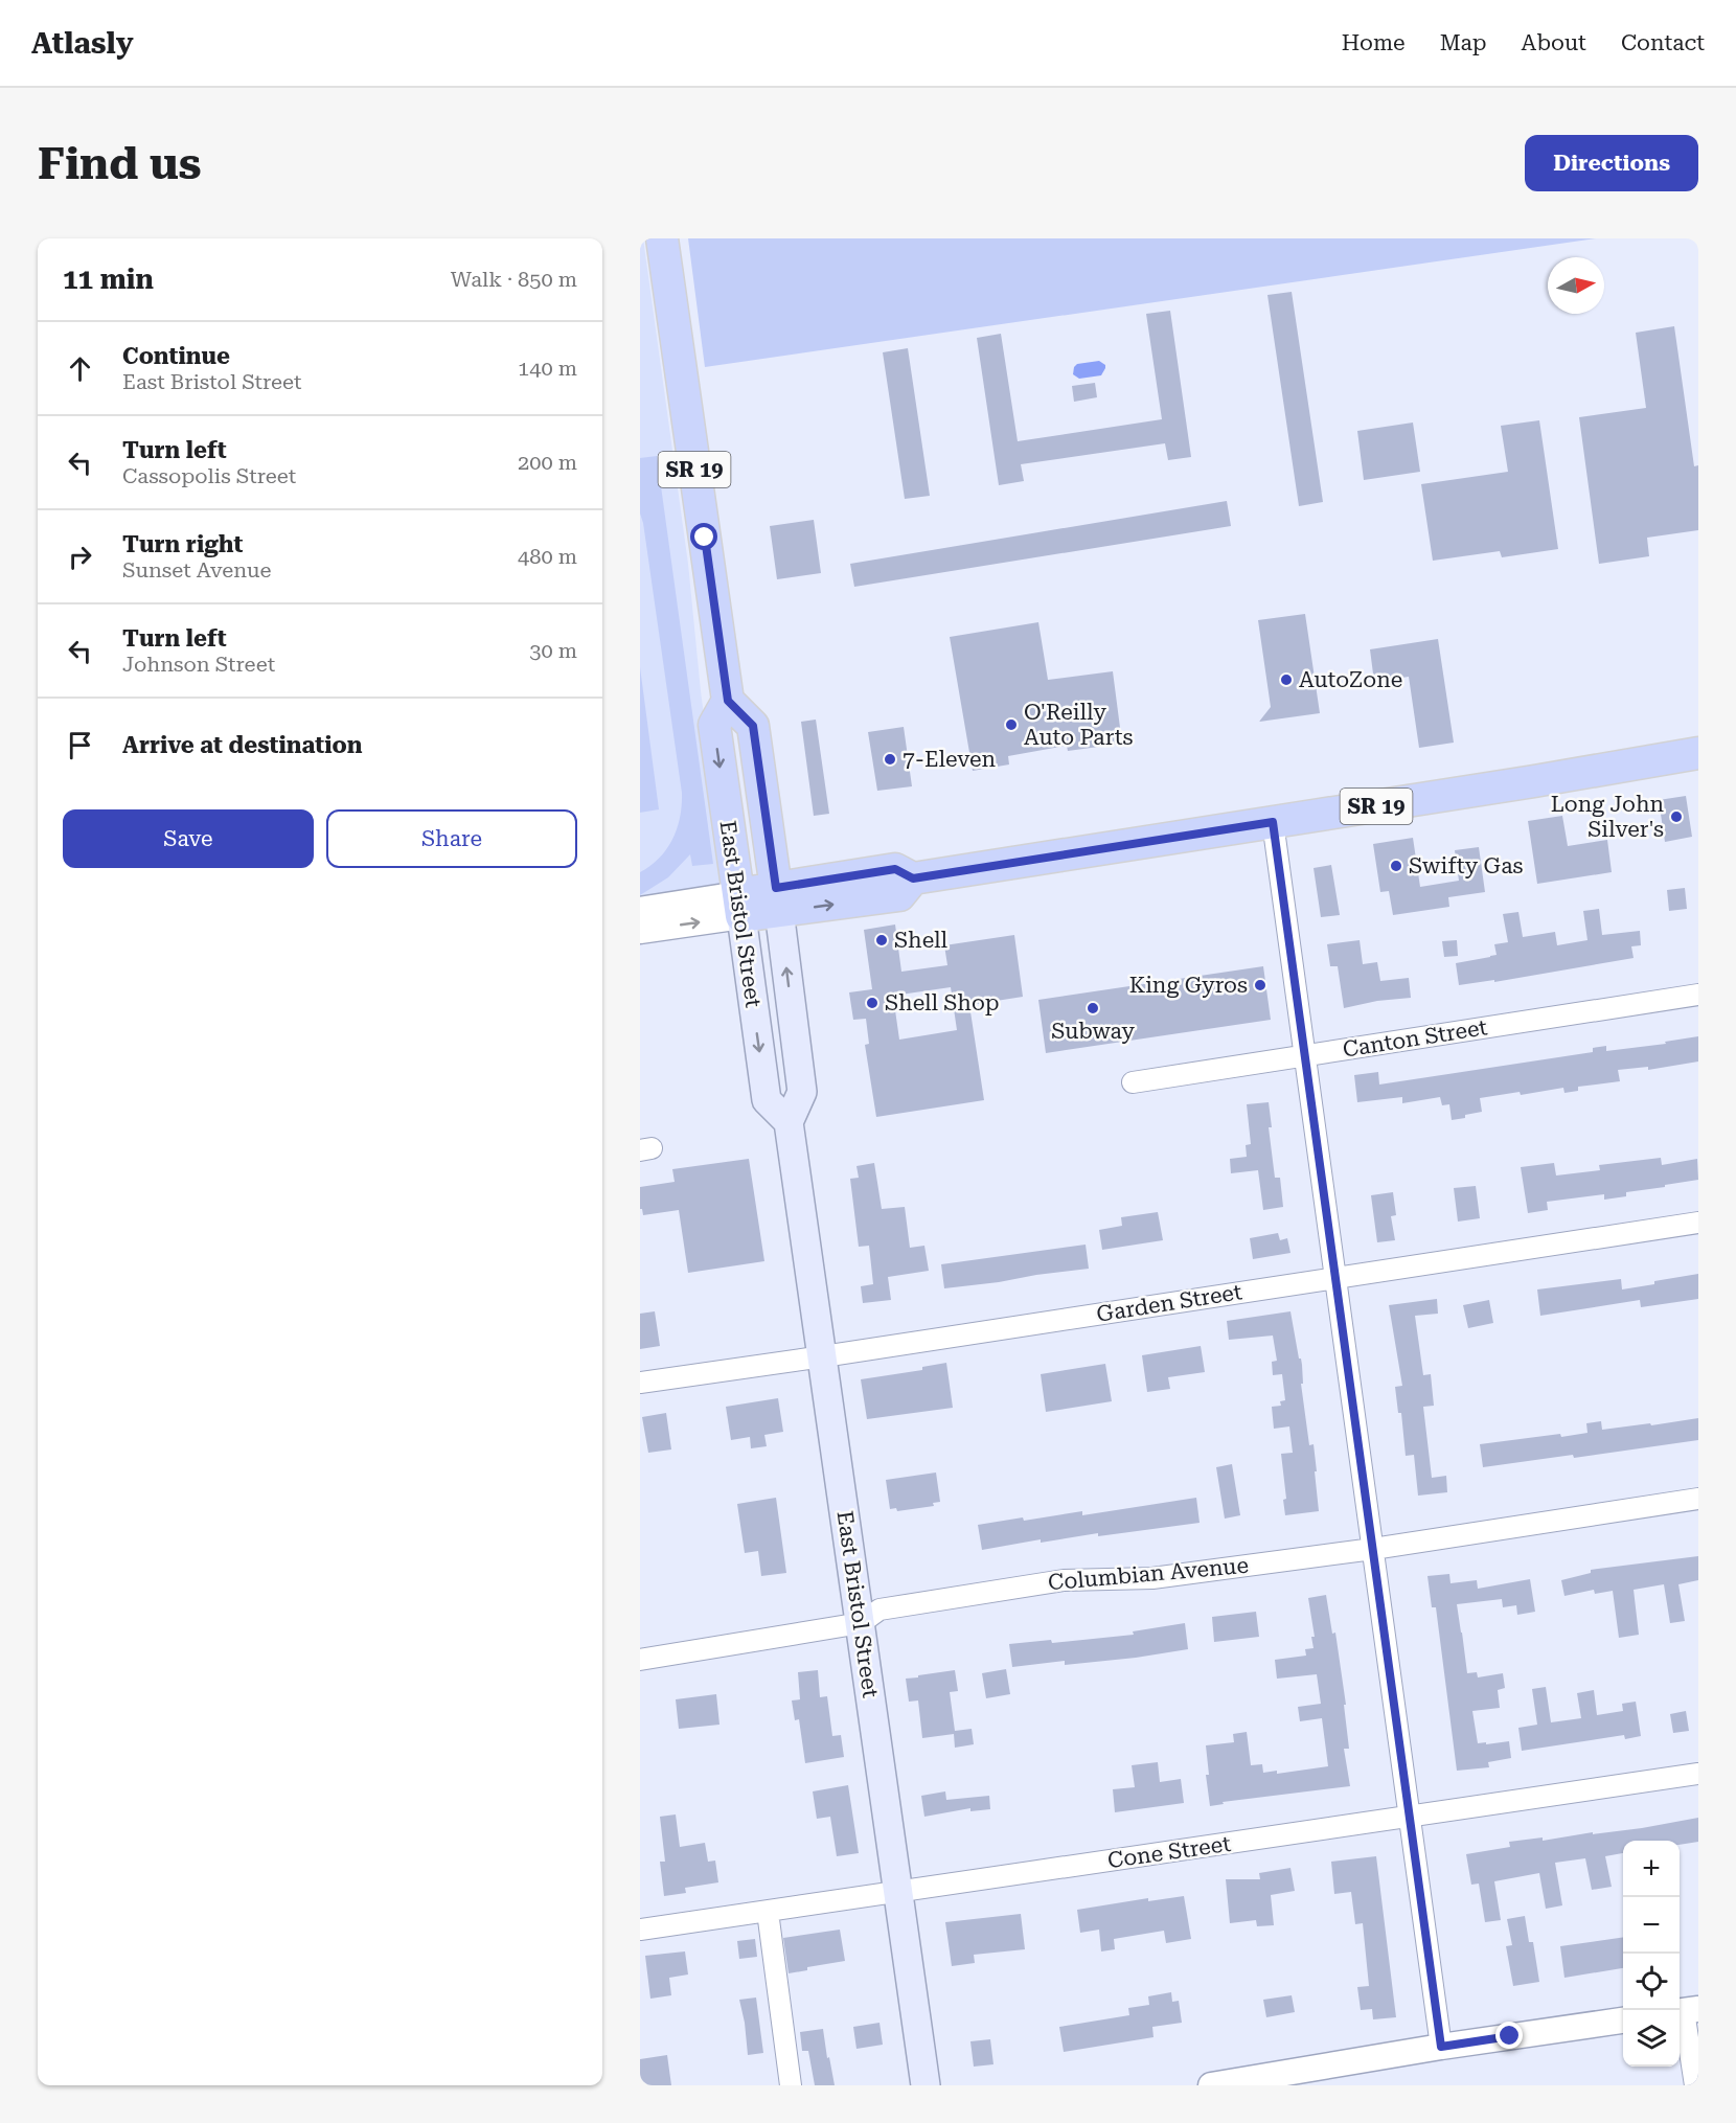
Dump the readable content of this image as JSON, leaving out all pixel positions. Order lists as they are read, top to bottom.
{
  "streets": {
    "main road": ["SR 19", "East Bristol Street"],
    "street": [
      "Canton Street",
      "Garden Street",
      "Columbian Avenue",
      "Cone Street"
    ]
  },
  "crossings": [
    ["SR 19", "East Bristol Street"],
    ["East Bristol Street", "Garden Street"],
    ["East Bristol Street", "Columbian Avenue"],
    ["East Bristol Street", "Cone Street"]
  ],
  "places": [
    "AutoZone",
    "O'Reilly Auto Parts",
    "7-Eleven",
    "Long John Silver's",
    "Swifty Gas",
    "Shell",
    "King Gyros",
    "Shell Shop",
    "Subway"
  ],
  "north": "right",
  "page": {
    "header": "Atlasly",
    "nav": [
      "Home",
      "Map",
      "About",
      "Contact"
    ],
    "buttons": [
      "Directions",
      ["Save", "Share"]
    ],
    "title": "Find us",
    "heading": ["11 min", "Walk · 850 m"],
    "list": [
      ["Continue", "East Bristol Street", "140 m"],
      ["Turn left", "Cassopolis Street", "200 m"],
      ["Turn right", "Sunset Avenue", "480 m"],
      ["Turn left", "Johnson Street", "30 m"],
      "Arrive at destination"
    ],
    "map_buttons": ["+", "−"]
  }
}
